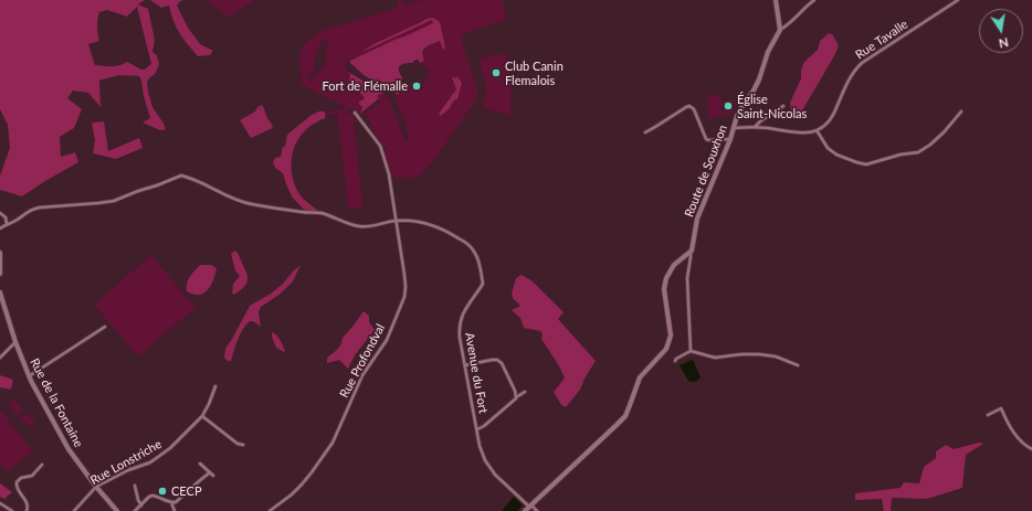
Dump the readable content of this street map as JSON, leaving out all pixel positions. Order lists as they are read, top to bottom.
{
  "streets": {
    "street": [
      "Rue Tavalle",
      "Route de Souxhon",
      "Rue Profondval",
      "Avenue du Fort",
      "Rue de la Fontaine",
      "Rue Lonstriche"
    ]
  },
  "crossings": [
    ["Rue Profondval", "Avenue du Fort"],
    ["Rue de la Fontaine", "Rue Lonstriche"]
  ],
  "places": [
    "Club Canin Flemalois",
    "Fort de Flémalle",
    "Église Saint-Nicolas",
    "CECP"
  ],
  "north": "bottom"
}
